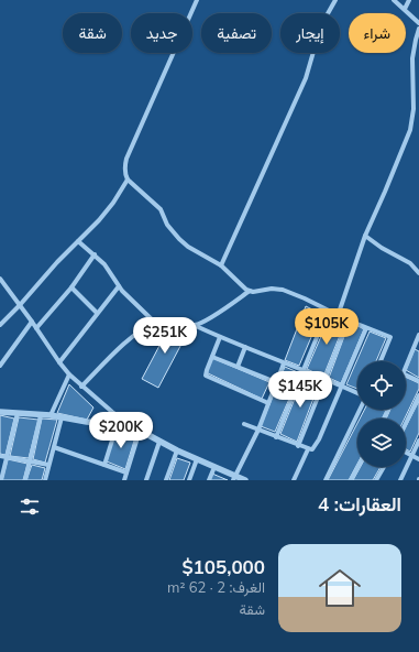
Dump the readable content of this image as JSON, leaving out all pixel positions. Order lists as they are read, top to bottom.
{
  "page": {
    "chip": [
      "شراء",
      "إيجار",
      "تصفية",
      "جديد",
      "شقة"
    ],
    "price": [
      "$105K",
      "$251K",
      "$145K",
      "$200K"
    ],
    "heading": "العقارات: 4",
    "list": [
      {
        "name": "$105,000",
        "note": "الغرف: 2 · 62 m² · شقة"
      }
    ]
  }
}
